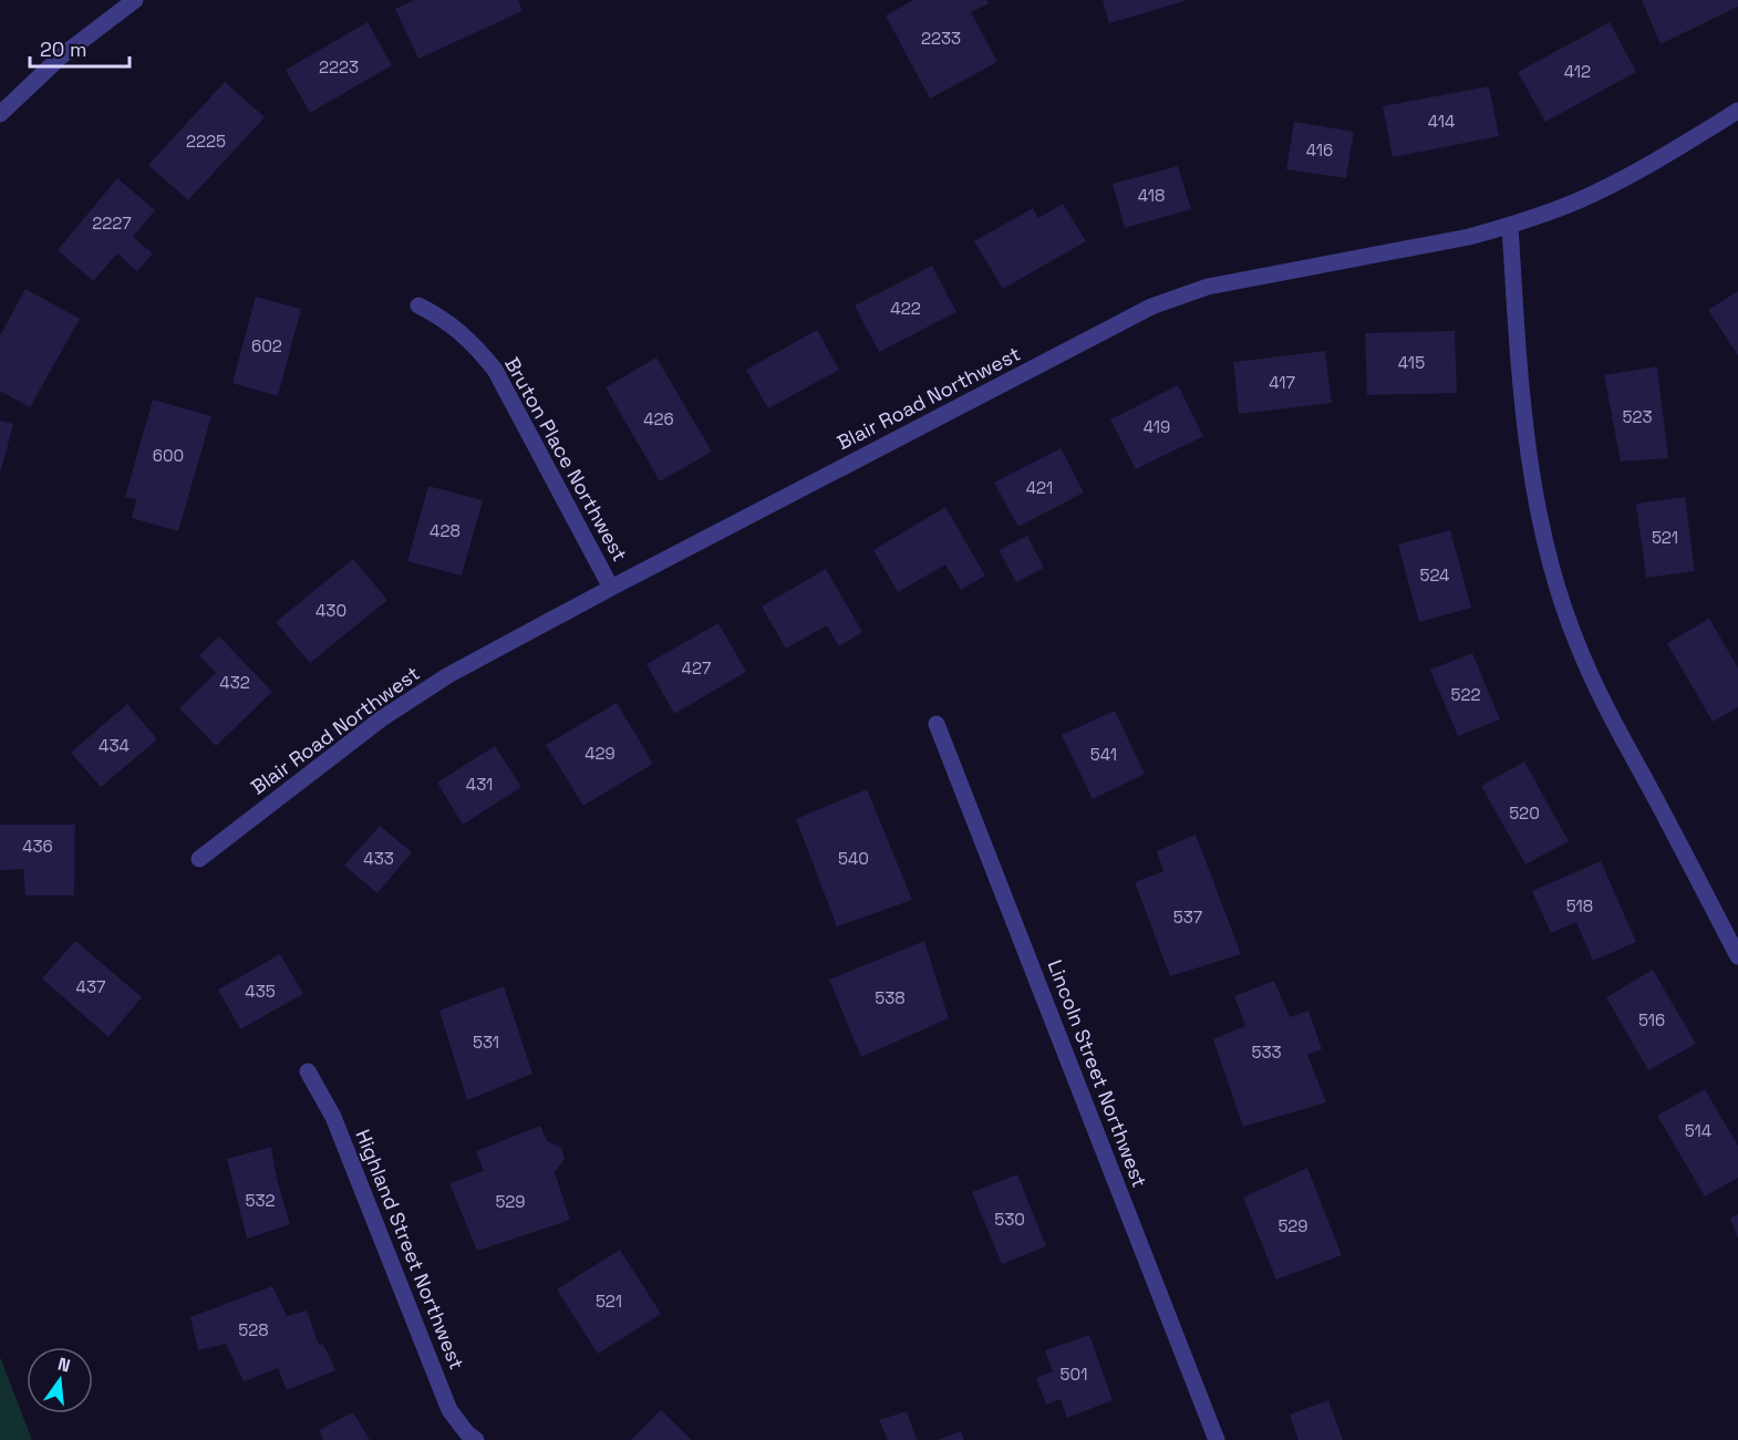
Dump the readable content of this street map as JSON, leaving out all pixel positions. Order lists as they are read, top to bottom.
{
  "streets": {
    "street": [
      "Blair Road Northwest",
      "Bruton Place Northwest",
      "Lincoln Street Northwest",
      "Highland Street Northwest"
    ]
  },
  "crossings": [
    ["Blair Road Northwest", "Bruton Place Northwest"]
  ],
  "house_numbers": [
    "2233",
    "2223",
    "412",
    "414",
    "2225",
    "416",
    "418",
    "2227",
    "422",
    "602",
    "415",
    "417",
    "523",
    "426",
    "419",
    "600",
    "421",
    "428",
    "521",
    "524",
    "430",
    "427",
    "432",
    "522",
    "434",
    "429",
    "541",
    "431",
    "520",
    "436",
    "433",
    "540",
    "518",
    "537",
    "437",
    "435",
    "538",
    "516",
    "531",
    "533",
    "514",
    "532",
    "529",
    "530",
    "529",
    "521",
    "528",
    "501"
  ],
  "scale_bar": "20 m",
  "north": "top"
}
